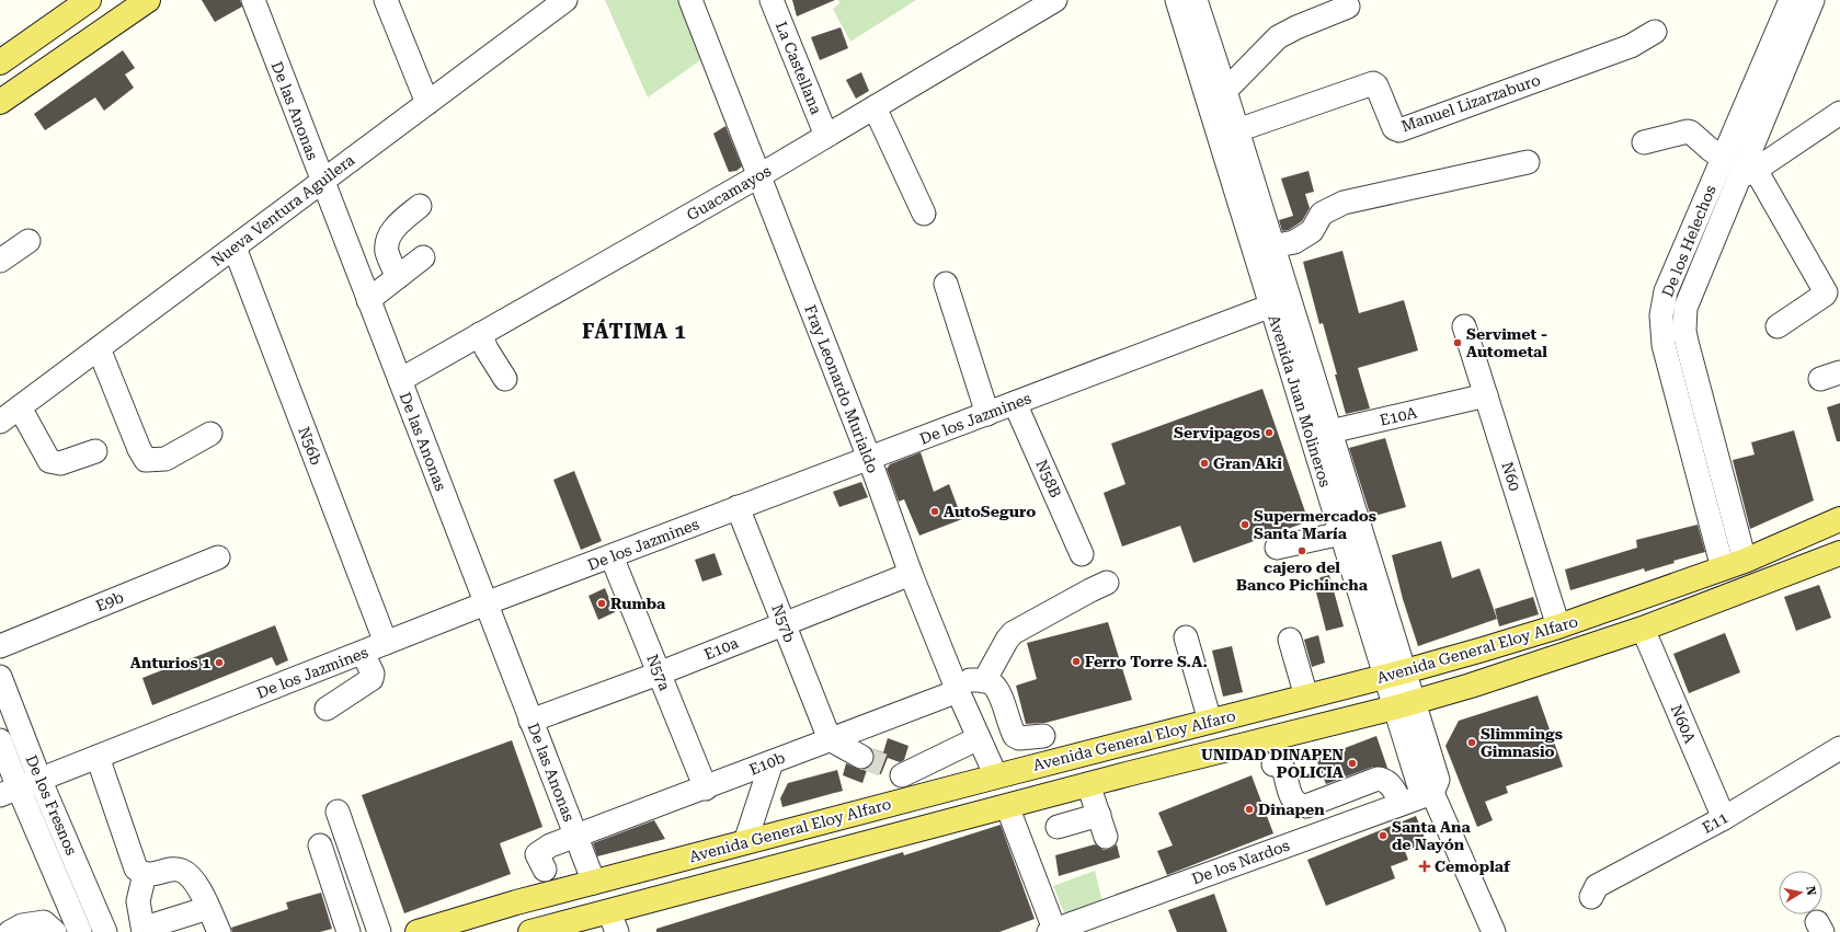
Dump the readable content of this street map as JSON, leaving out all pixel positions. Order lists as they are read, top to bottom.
{
  "streets": {
    "main road": ["Avenida General Eloy Alfaro"],
    "street": [
      "La Castellana",
      "Manuel Lizarzaburo",
      "De las Anonas",
      "Guacamayos",
      "Nueva Ventura Aguilera",
      "De los Helechos",
      "Fray Leonardo Murialdo",
      "Avenida Juan Molineros",
      "E10A",
      "De los Jazmines",
      "N56b",
      "N60",
      "N58B",
      "E9b",
      "N57b",
      "E10a",
      "N57a",
      "N60A",
      "E10b",
      "De los Fresnos",
      "E11",
      "De los Nardos"
    ]
  },
  "crossings": [
    ["La Castellana", "Guacamayos"],
    ["Manuel Lizarzaburo", "Avenida Juan Molineros"],
    ["De las Anonas", "Guacamayos"],
    ["De las Anonas", "Nueva Ventura Aguilera"],
    ["De las Anonas", "De los Jazmines"],
    ["De las Anonas", "E10a"],
    ["De las Anonas", "Avenida General Eloy Alfaro"],
    ["De las Anonas", "E10b"],
    ["Guacamayos", "Fray Leonardo Murialdo"],
    ["Nueva Ventura Aguilera", "N56b"],
    ["De los Helechos", "Avenida General Eloy Alfaro"],
    ["Fray Leonardo Murialdo", "De los Jazmines"],
    ["Fray Leonardo Murialdo", "E10a"],
    ["Fray Leonardo Murialdo", "Avenida General Eloy Alfaro"],
    ["Fray Leonardo Murialdo", "E10b"],
    ["Avenida Juan Molineros", "E10A"],
    ["Avenida Juan Molineros", "De los Jazmines"],
    ["Avenida Juan Molineros", "Avenida General Eloy Alfaro"],
    ["Avenida Juan Molineros", "De los Nardos"],
    ["E10A", "N60"],
    ["De los Jazmines", "N56b"],
    ["De los Jazmines", "N58B"],
    ["De los Jazmines", "N57b"],
    ["De los Jazmines", "N57a"],
    ["De los Jazmines", "De los Fresnos"],
    ["N60", "Avenida General Eloy Alfaro"],
    ["N57b", "E10a"],
    ["N57b", "E10b"],
    ["E10a", "N57a"],
    ["Avenida General Eloy Alfaro", "N60A"],
    ["N57a", "E10b"],
    ["N60A", "E11"]
  ],
  "districts": ["FÁTIMA 1"],
  "places": {
    "other": [
      "Servimet - Autometal",
      "Servipagos",
      "Gran Aki",
      "AutoSeguro",
      "Supermercados Santa María",
      "cajero del Banco Pichincha",
      "Rumba",
      "Ferro Torre S.A.",
      "Anturios 1",
      "Slimmings Gimnasio",
      "UNIDAD DINAPEN POLICIA",
      "Dinapen",
      "Santa Ana de Nayón"
    ],
    "health": ["Cemoplaf"]
  },
  "north": "right"
}
